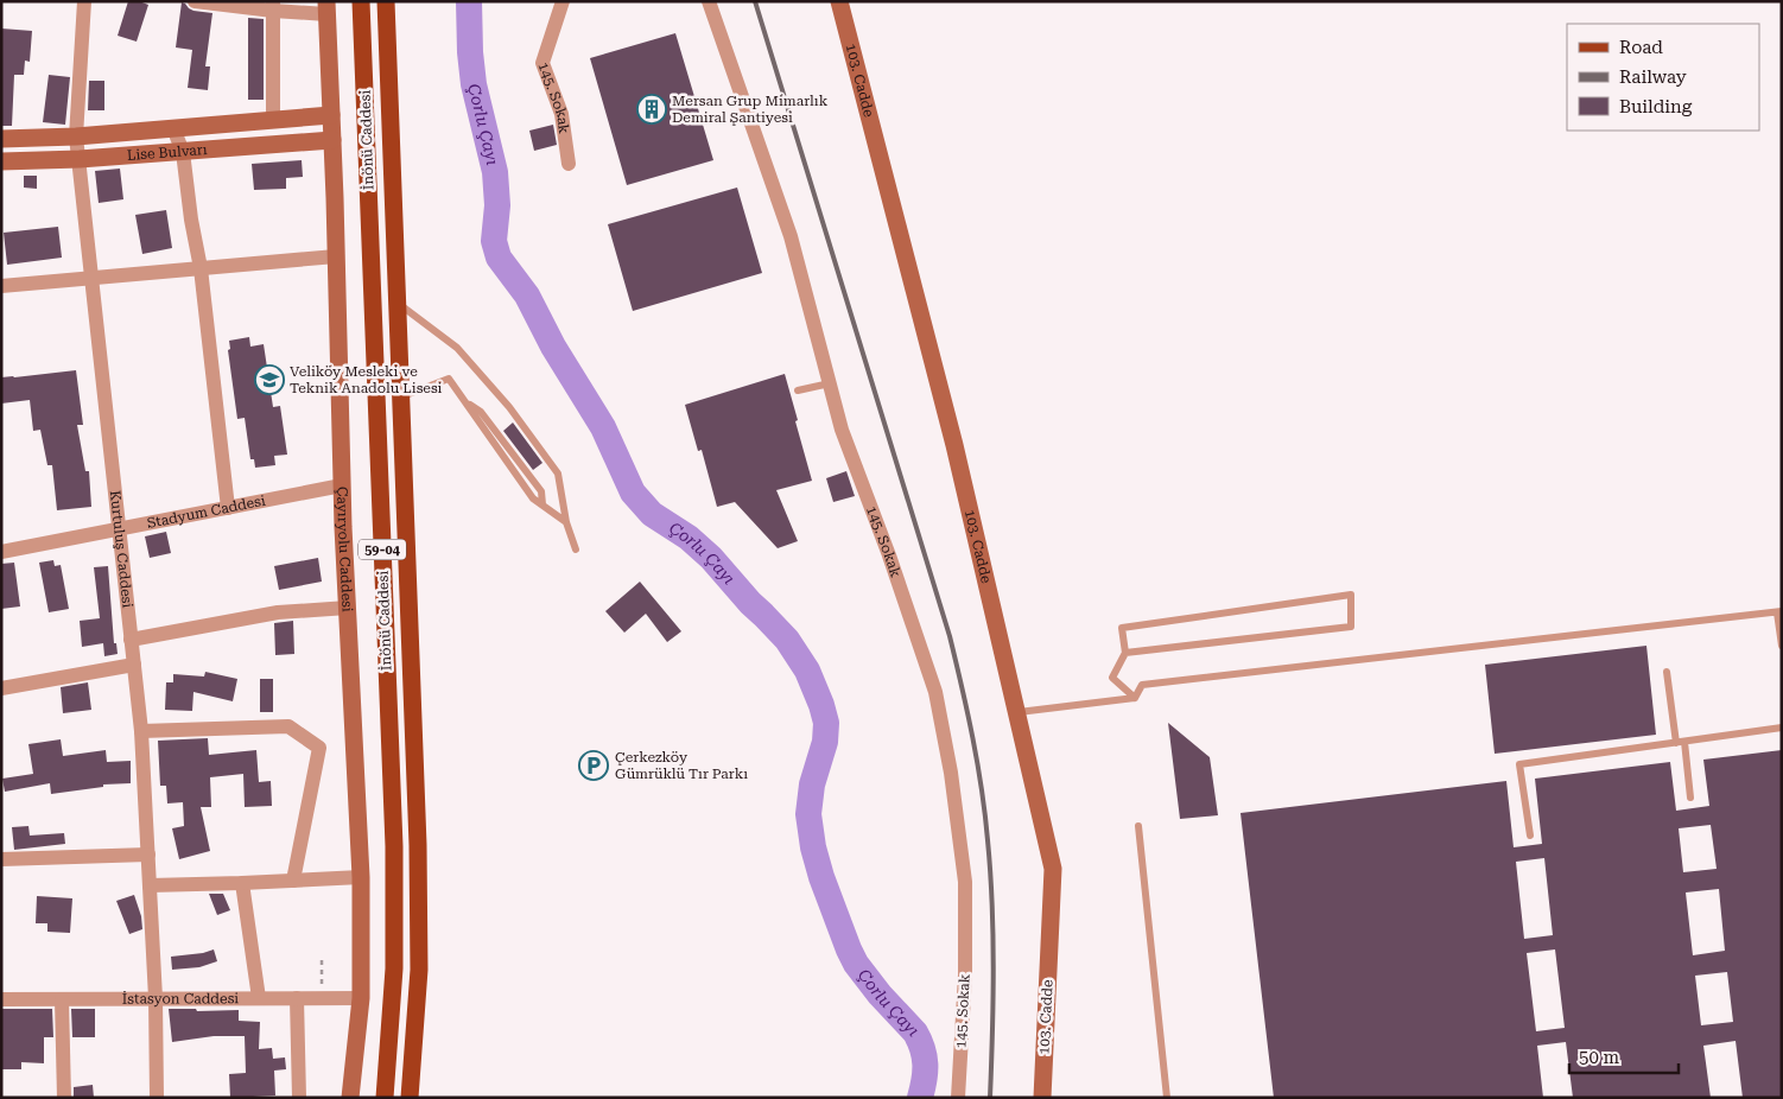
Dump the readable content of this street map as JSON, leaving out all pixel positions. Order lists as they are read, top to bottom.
{
  "streets": {
    "main road": ["İnönü Caddesi", "59-04"],
    "street": [
      "103. Cadde",
      "145. Sokak",
      "Lise Bulvarı",
      "Stadyum Caddesi",
      "Kurtuluş Caddesi",
      "Çayıryolu Caddesi",
      "İstasyon Caddesi"
    ]
  },
  "crossings": [
    ["Lise Bulvarı", "Kurtuluş Caddesi"],
    ["Lise Bulvarı", "Çayıryolu Caddesi"],
    ["Stadyum Caddesi", "Kurtuluş Caddesi"],
    ["Stadyum Caddesi", "Çayıryolu Caddesi"],
    ["Kurtuluş Caddesi", "İstasyon Caddesi"],
    ["Çayıryolu Caddesi", "İstasyon Caddesi"]
  ],
  "water": ["Çorlu Çayı"],
  "places": {
    "building": ["Mersan Grup Mimarlık Demiral Şantiyesi"],
    "school or university": ["Veliköy Mesleki ve Teknik Anadolu Lisesi"],
    "parking": ["Çerkezköy Gümrüklü Tır Parkı"]
  },
  "legend": ["Road", "Railway", "Building"],
  "scale_bar": "50 m"
}
